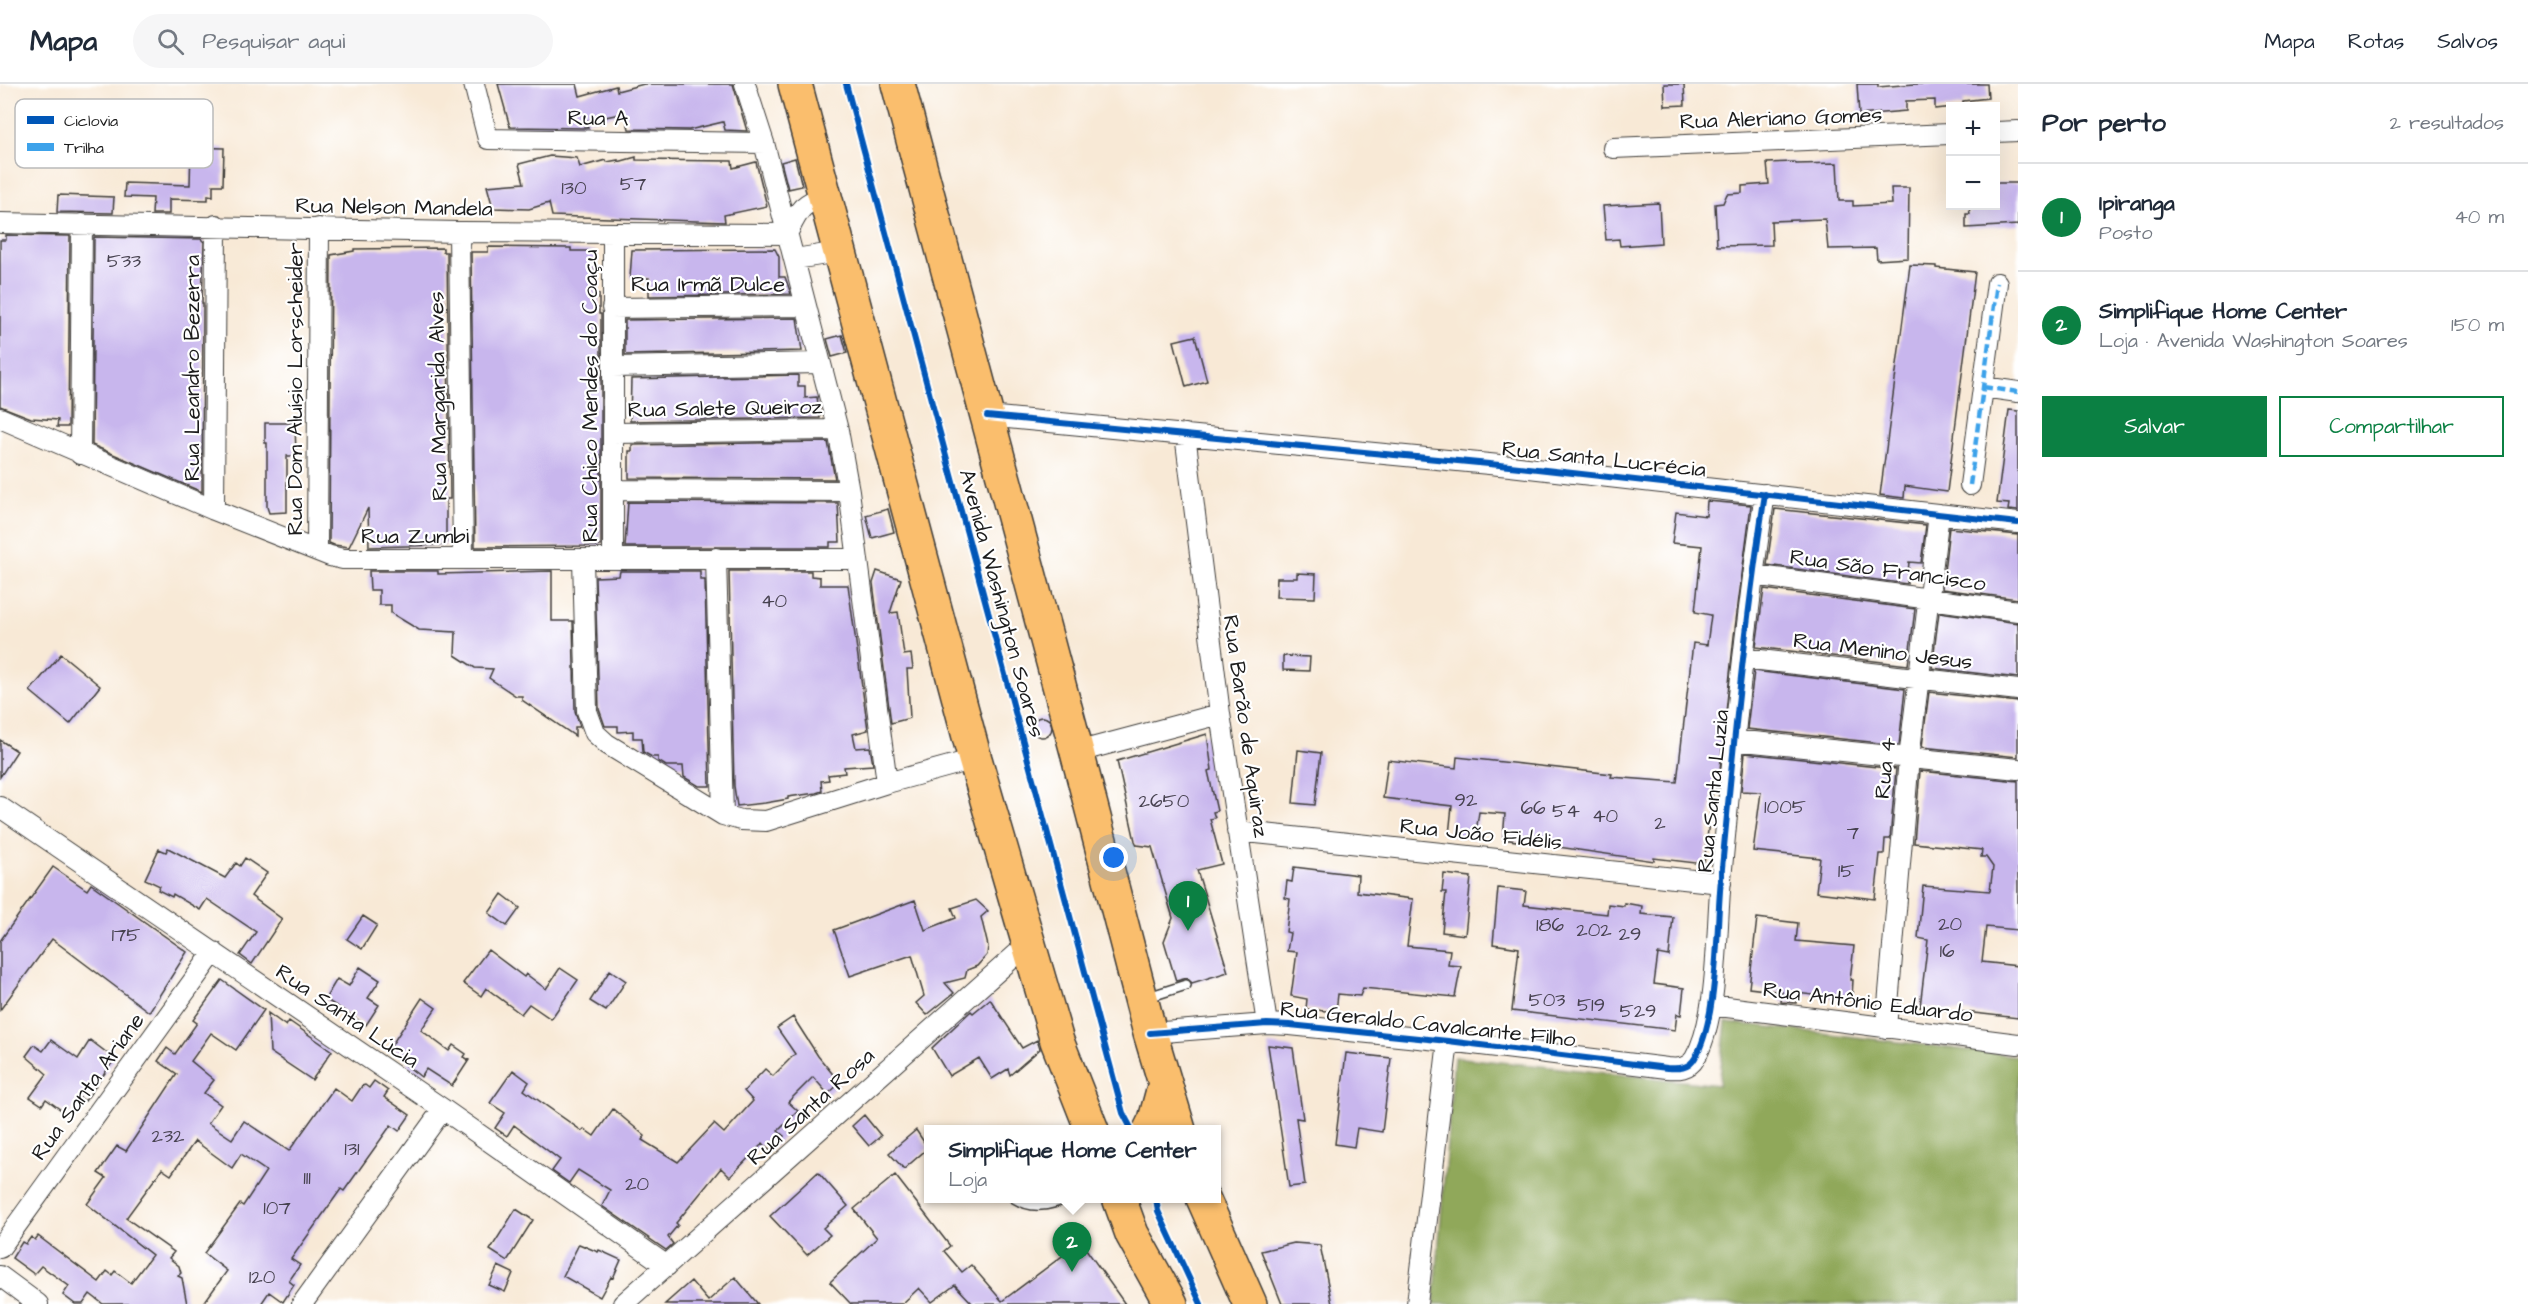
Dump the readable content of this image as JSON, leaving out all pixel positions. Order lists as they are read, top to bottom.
{
  "streets": {
    "highway": ["Avenida Washington Soares"],
    "street": [
      "Rua A",
      "Rua Aleriano Gomes",
      "Rua Nelson Mandela",
      "Rua Irmã Dulce",
      "Rua Leandro Bezerra",
      "Rua Dom Aluísio Lorscheider",
      "Rua Margarida Alves",
      "Rua Chico Mendes do Coaçu",
      "Rua Salete Queiroz",
      "Rua Santa Lucrécia",
      "Rua Zumbi",
      "Rua São Francisco",
      "Rua Menino Jesus",
      "Rua Barão de Aquiraz",
      "Rua 4",
      "Rua Santa Luzia",
      "Rua João Fidélis",
      "Rua Antônio Eduardo",
      "Rua Santa Lúcia",
      "Rua Geraldo Cavalcante Filho",
      "Rua Santa Ariane",
      "Rua Santa Rosa"
    ]
  },
  "crossings": [
    ["Rua Nelson Mandela", "Rua Leandro Bezerra"],
    ["Rua Nelson Mandela", "Rua Dom Aluísio Lorscheider"],
    ["Rua Nelson Mandela", "Rua Margarida Alves"],
    ["Rua Nelson Mandela", "Rua Chico Mendes do Coaçu"],
    ["Rua Irmã Dulce", "Rua Chico Mendes do Coaçu"],
    ["Rua Leandro Bezerra", "Rua Zumbi"],
    ["Rua Dom Aluísio Lorscheider", "Rua Zumbi"],
    ["Rua Margarida Alves", "Rua Zumbi"],
    ["Rua Chico Mendes do Coaçu", "Rua Salete Queiroz"],
    ["Rua Chico Mendes do Coaçu", "Rua Zumbi"],
    ["Rua Santa Lucrécia", "Avenida Washington Soares"],
    ["Rua Santa Lucrécia", "Rua Barão de Aquiraz"],
    ["Rua Santa Lucrécia", "Rua 4"],
    ["Rua Santa Lucrécia", "Rua Santa Luzia"],
    ["Rua São Francisco", "Rua 4"],
    ["Rua São Francisco", "Rua Santa Luzia"],
    ["Avenida Washington Soares", "Rua Geraldo Cavalcante Filho"],
    ["Rua Menino Jesus", "Rua 4"],
    ["Rua Menino Jesus", "Rua Santa Luzia"],
    ["Rua Barão de Aquiraz", "Rua João Fidélis"],
    ["Rua Barão de Aquiraz", "Rua Geraldo Cavalcante Filho"],
    ["Rua 4", "Rua Antônio Eduardo"],
    ["Rua Santa Luzia", "Rua João Fidélis"],
    ["Rua Santa Luzia", "Rua Antônio Eduardo"],
    ["Rua Santa Luzia", "Rua Geraldo Cavalcante Filho"],
    ["Rua Santa Lúcia", "Rua Santa Ariane"],
    ["Rua Santa Lúcia", "Rua Santa Rosa"]
  ],
  "house_numbers": [
    "57",
    "130",
    "533",
    "40",
    "92",
    "2650",
    "1005",
    "66",
    "54",
    "40",
    "2",
    "7",
    "15",
    "20",
    "186",
    "202",
    "29",
    "175",
    "16",
    "503",
    "519",
    "529",
    "232",
    "131",
    "111",
    "20",
    "107",
    "120"
  ],
  "legend": ["Ciclovia", "Trilha"],
  "page": {
    "header": "Mapa",
    "search": "Pesquisar aqui",
    "nav": ["Mapa", "Rotas", "Salvos"],
    "heading": ["Por perto", "2 resultados"],
    "map_buttons": ["+", "−"],
    "list": [
      {
        "mark": "1",
        "name": "Ipiranga",
        "note": "Posto",
        "value": "40 m"
      },
      {
        "mark": "2",
        "name": "Simplifique Home Center",
        "note": "Loja · Avenida Washington Soares",
        "value": "150 m"
      }
    ],
    "buttons": ["Salvar", "Compartilhar"],
    "pins": ["1", "2"],
    "popup": ["Simplifique Home Center", "Loja"]
  }
}
